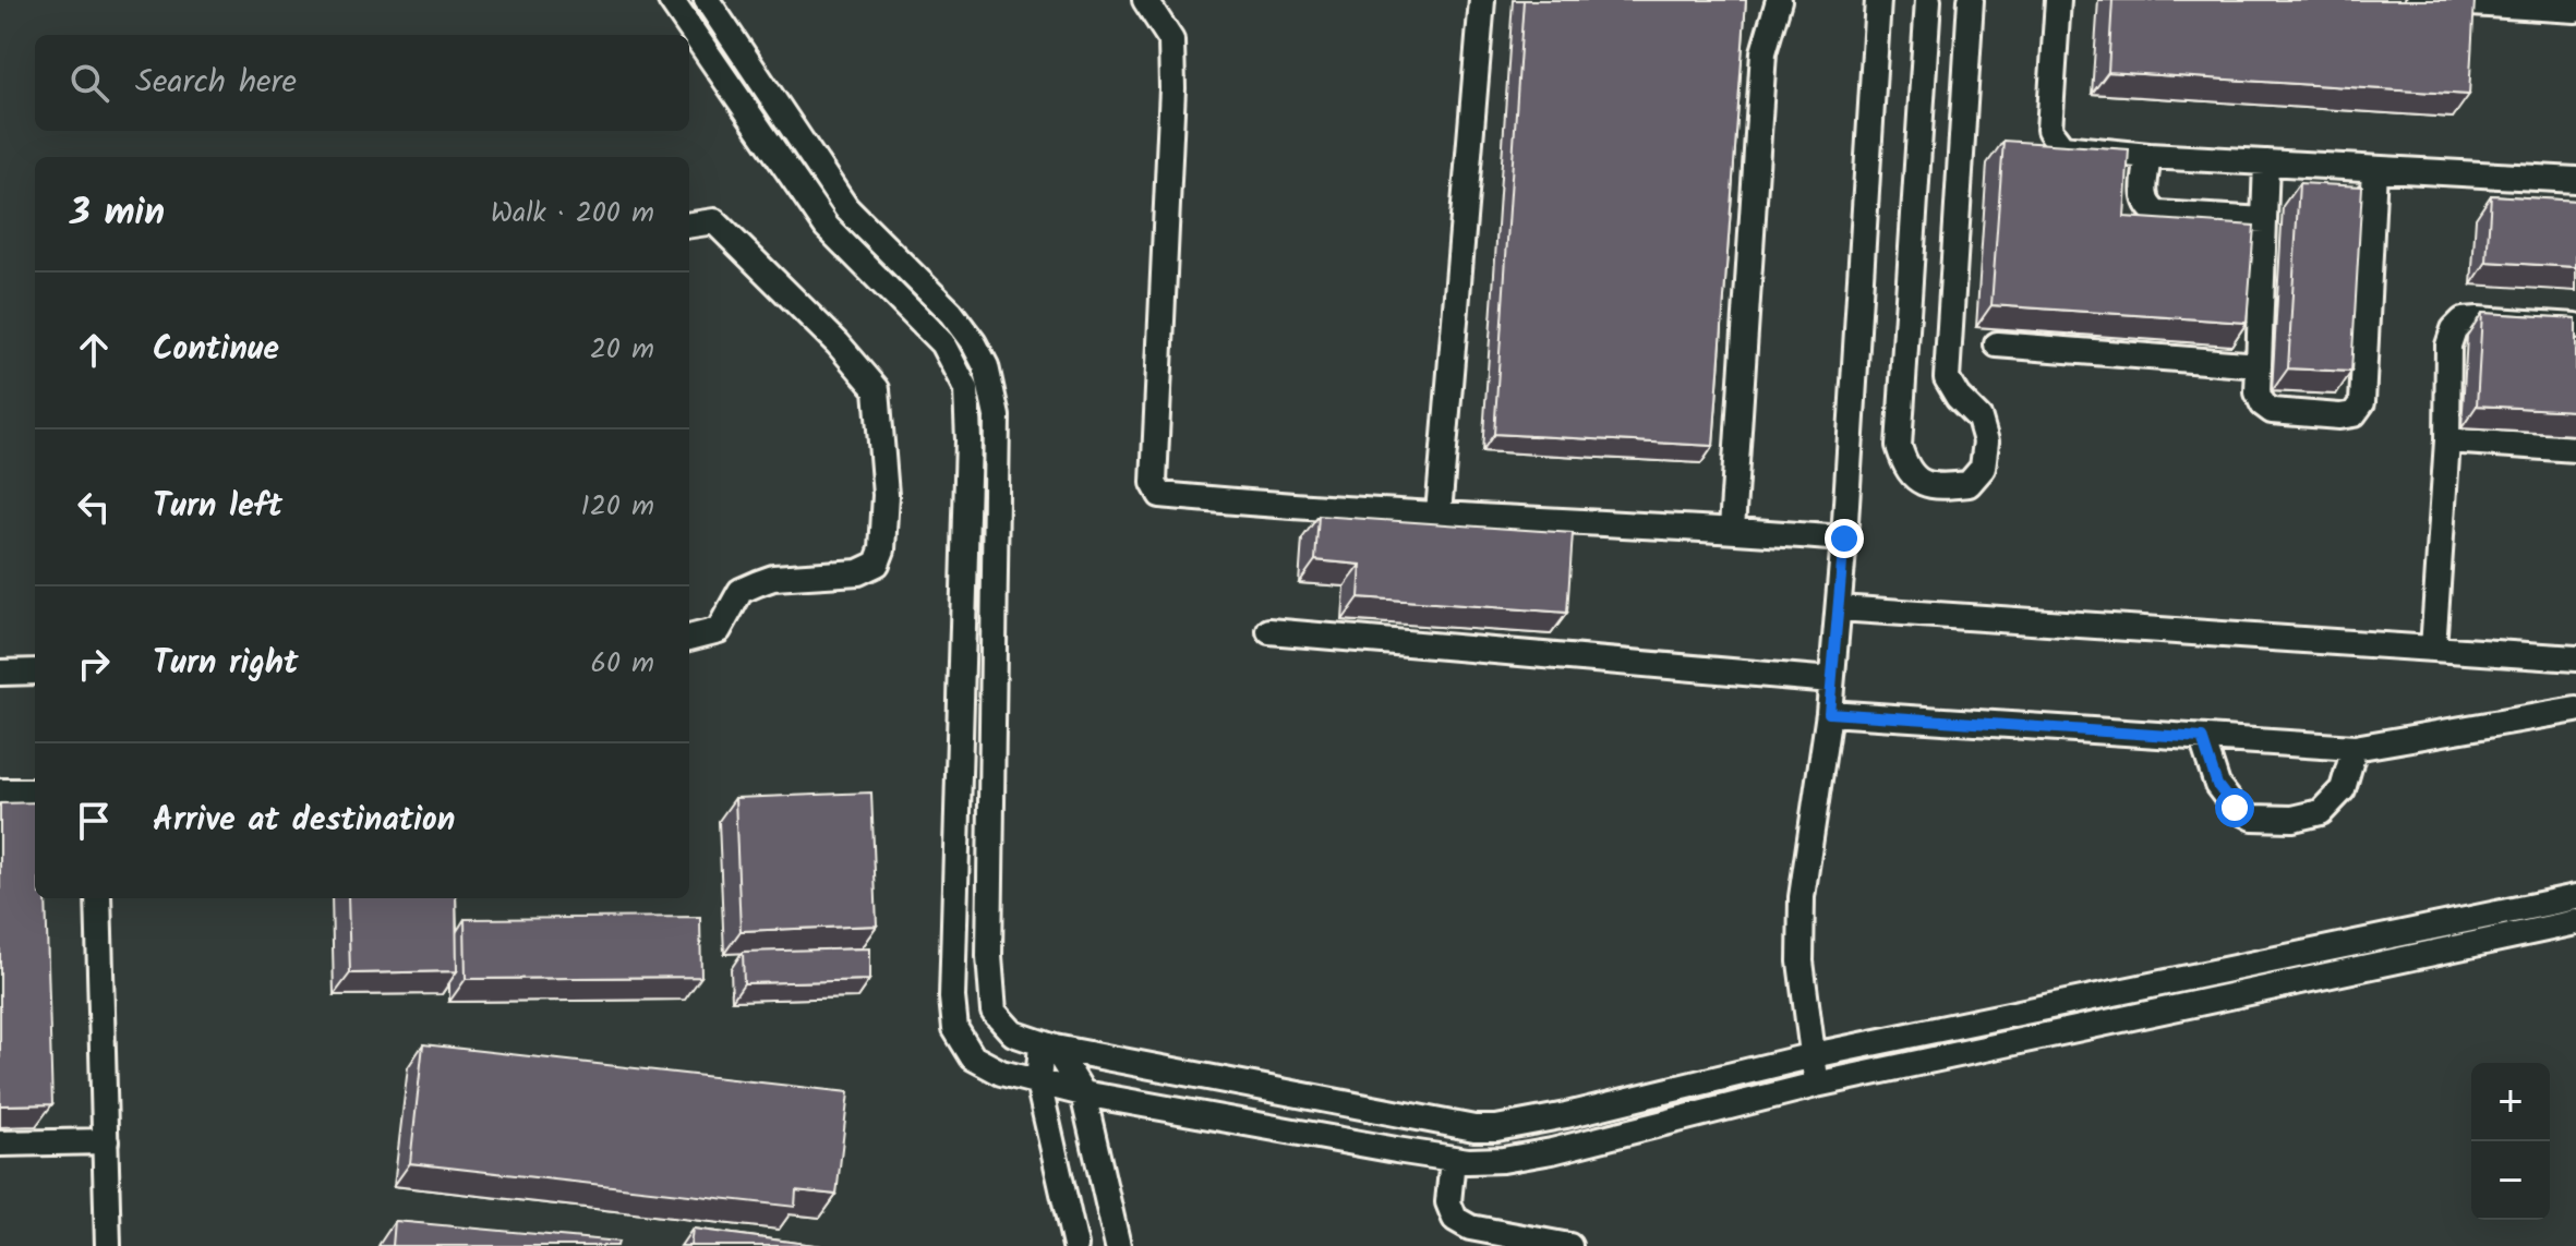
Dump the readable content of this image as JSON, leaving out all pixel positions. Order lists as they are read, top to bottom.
{
  "page": {
    "search": "Search here",
    "heading": ["3 min", "Walk · 200 m"],
    "list": [
      ["Continue", "20 m"],
      ["Turn left", "120 m"],
      ["Turn right", "60 m"],
      "Arrive at destination"
    ],
    "map_buttons": ["+", "−"]
  }
}
